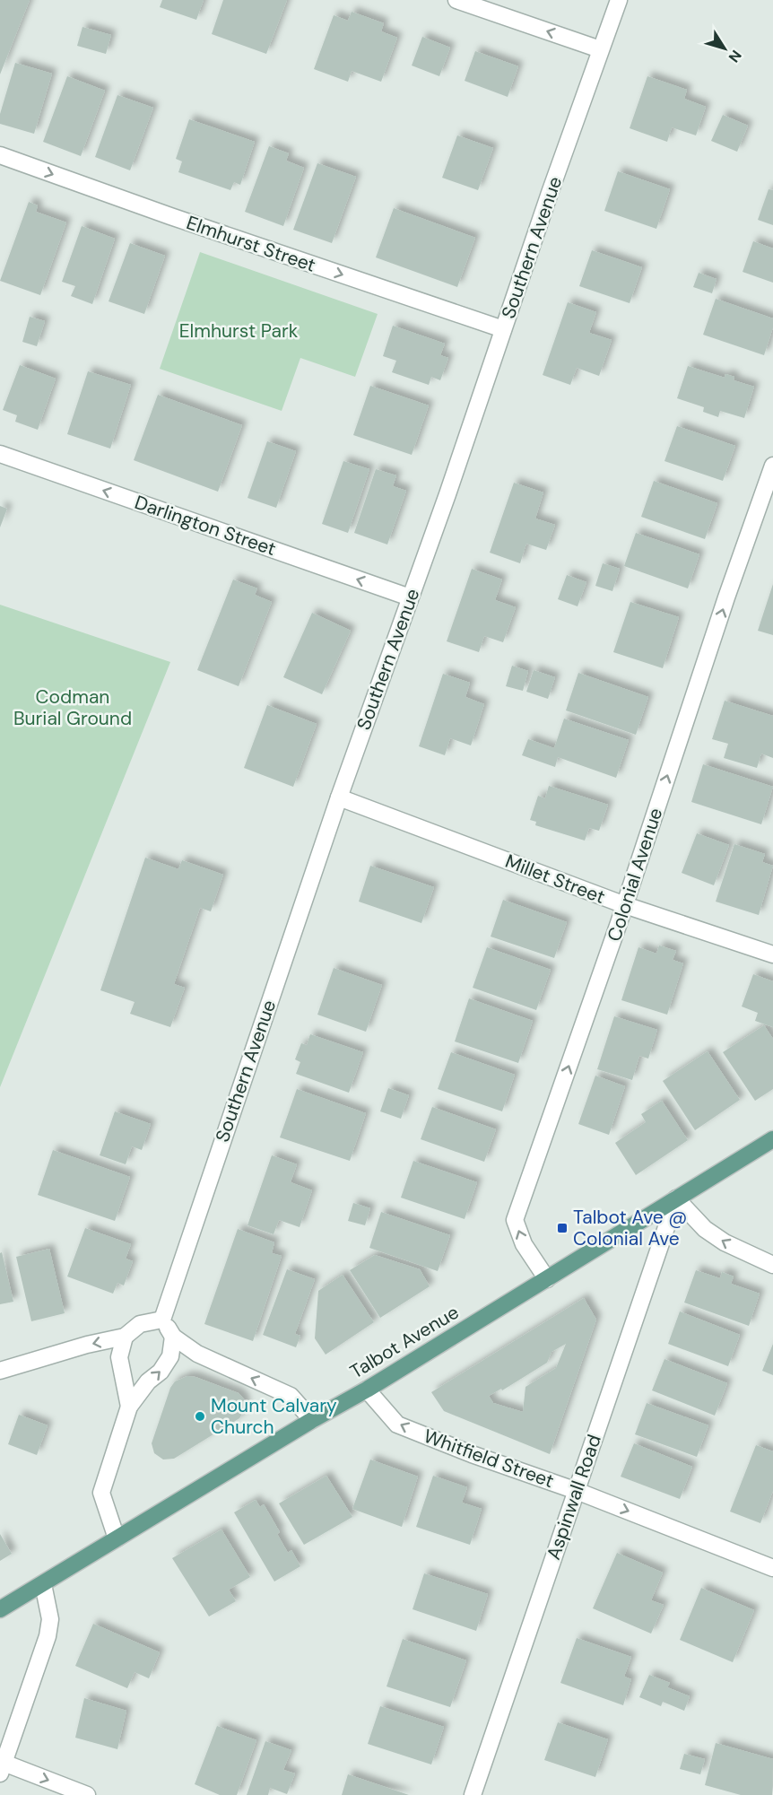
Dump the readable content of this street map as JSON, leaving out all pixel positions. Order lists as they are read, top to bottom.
{
  "streets": {
    "main road": ["Talbot Avenue"],
    "street": [
      "Elmhurst Street",
      "Southern Avenue",
      "Darlington Street",
      "Colonial Avenue",
      "Millet Street",
      "Whitfield Street",
      "Aspinwall Road"
    ]
  },
  "crossings": [
    ["Elmhurst Street", "Southern Avenue"],
    ["Southern Avenue", "Darlington Street"],
    ["Southern Avenue", "Millet Street"],
    ["Colonial Avenue", "Millet Street"],
    ["Colonial Avenue", "Talbot Avenue"],
    ["Talbot Avenue", "Whitfield Street"],
    ["Talbot Avenue", "Aspinwall Road"],
    ["Whitfield Street", "Aspinwall Road"]
  ],
  "one_way": ["Elmhurst Street", "Darlington Street", "Colonial Avenue"],
  "parks": ["Elmhurst Park", "Codman Burial Ground"],
  "places": {
    "transit": ["Talbot Ave @ Colonial Ave"],
    "other": ["Mount Calvary Church"]
  },
  "north": "bottom right"
}
